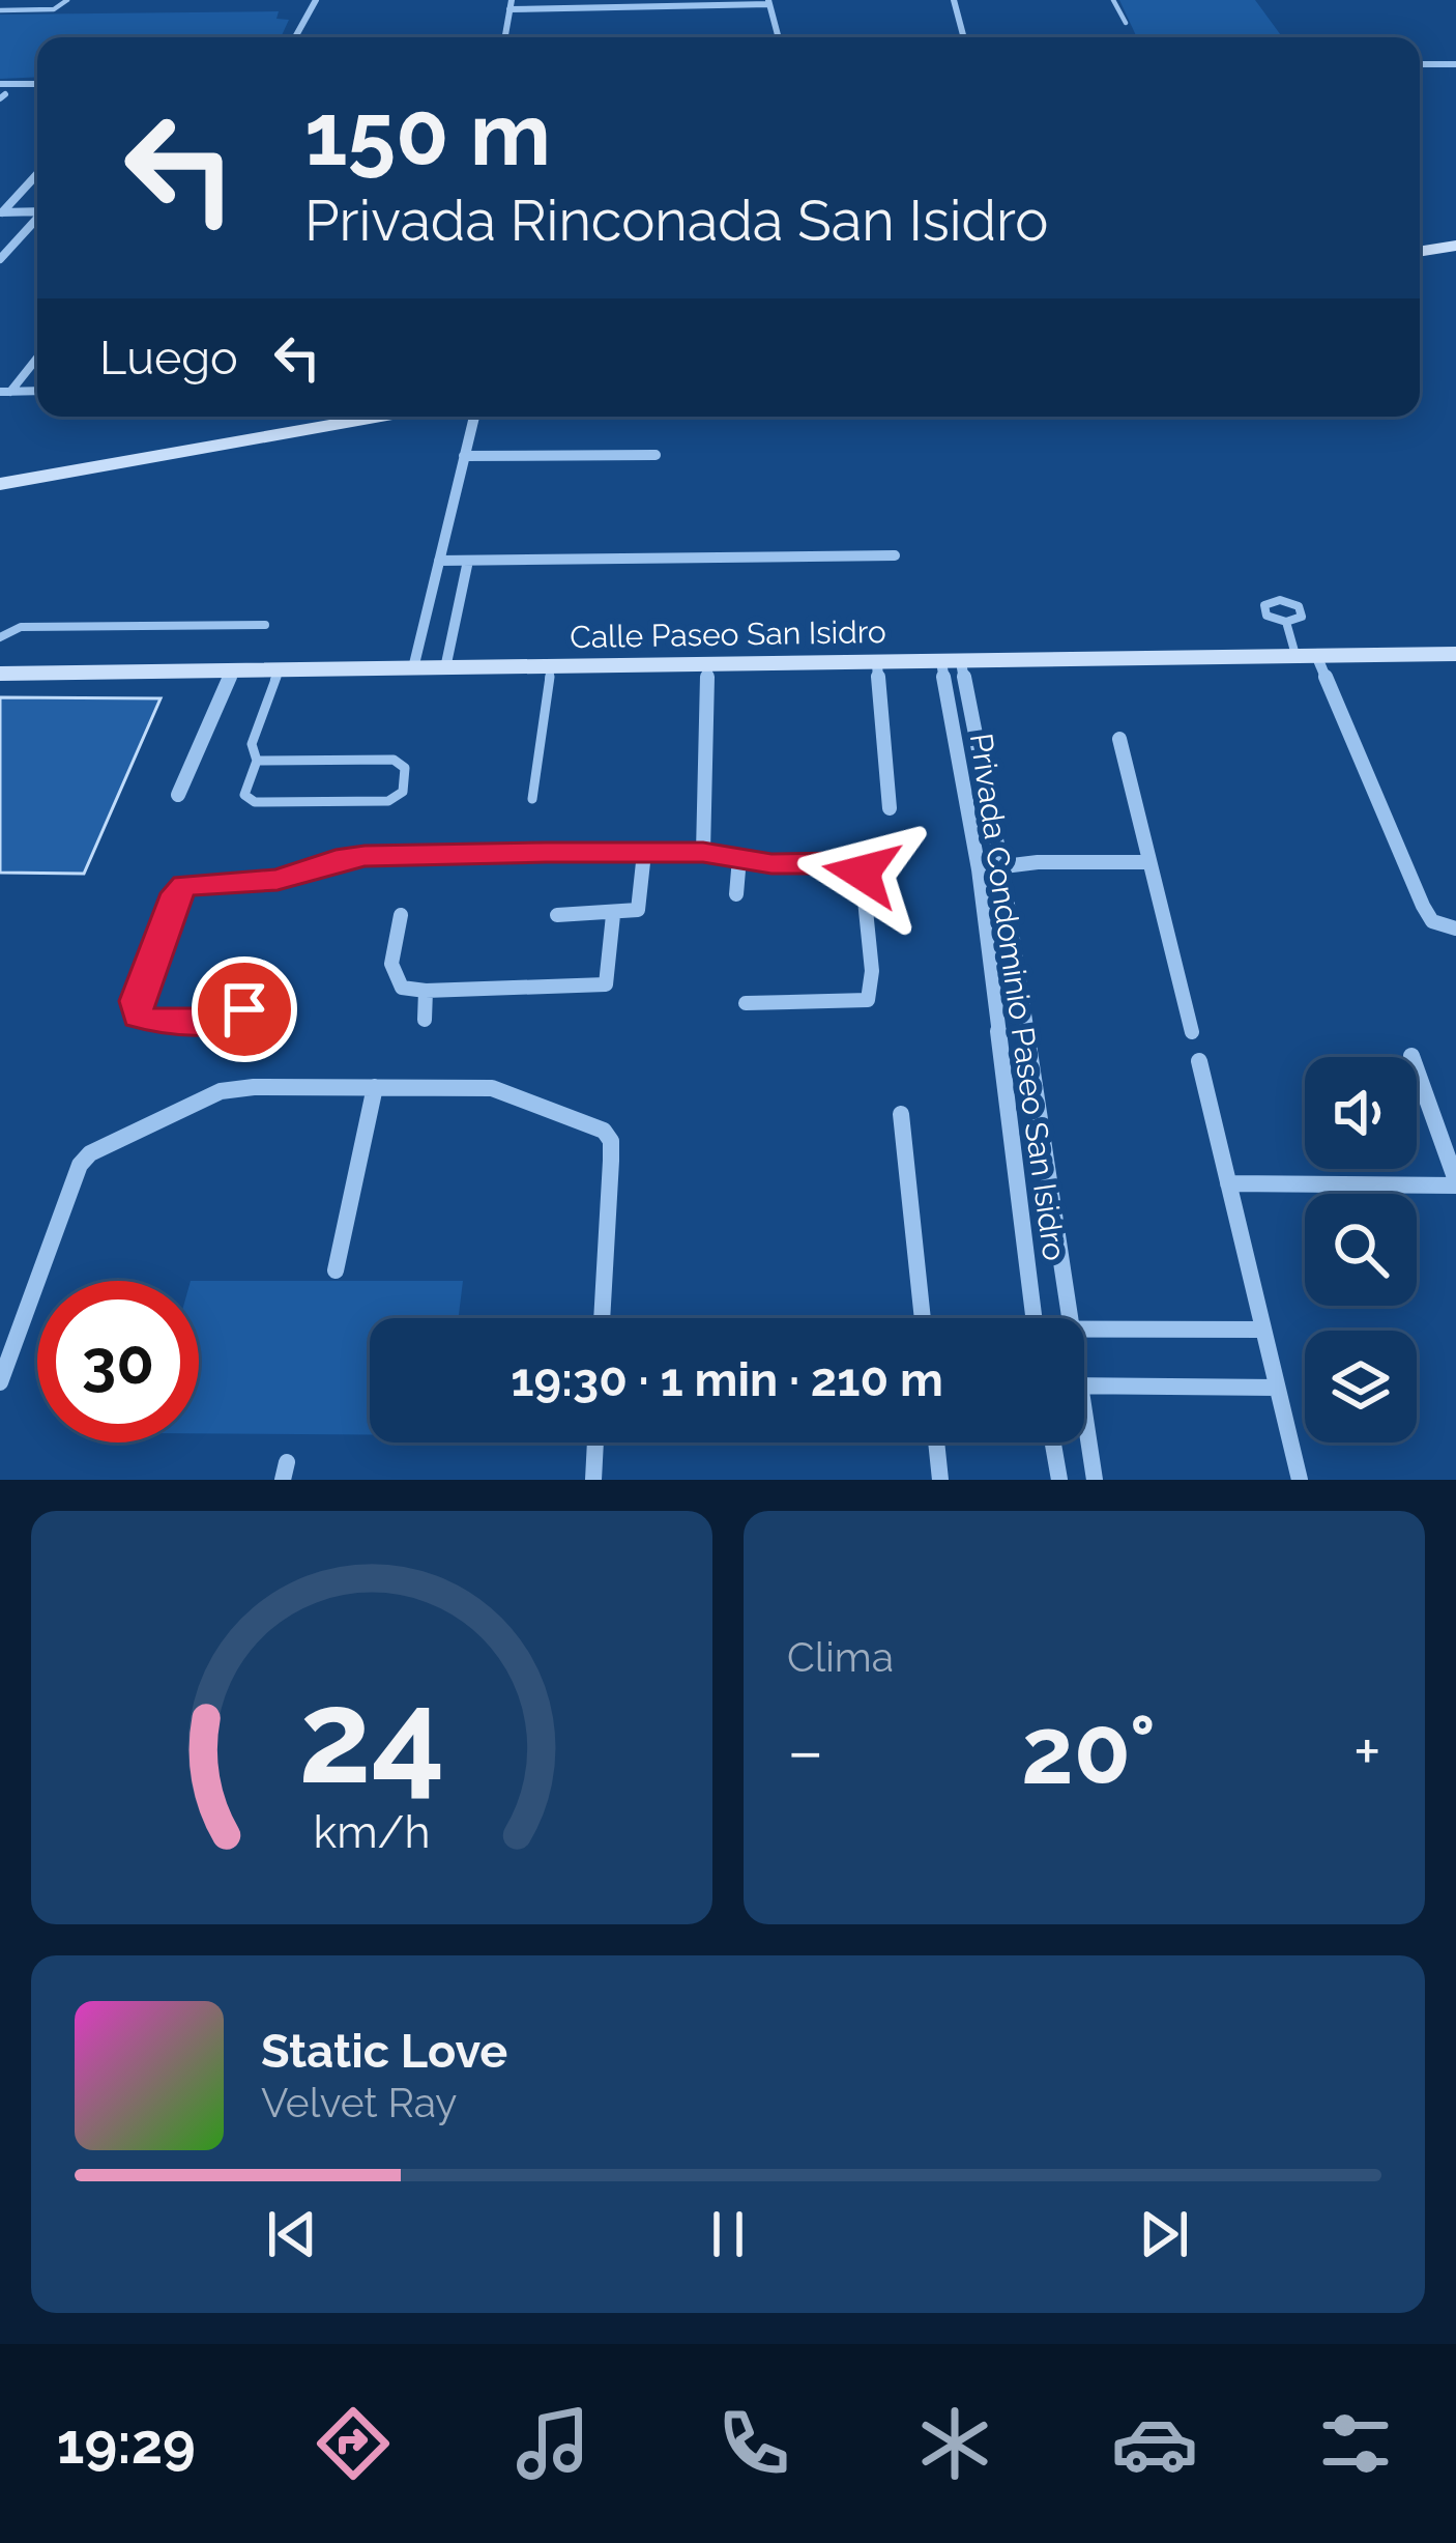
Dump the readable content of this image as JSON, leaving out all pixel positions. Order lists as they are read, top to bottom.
{
  "streets": {
    "main road": ["Calle Paseo San Isidro"],
    "street": ["Privada Condominio Paseo San Isidro"]
  },
  "crossings": [
    ["Calle Paseo San Isidro", "Privada Condominio Paseo San Isidro"]
  ],
  "page": {
    "turn": ["150 m", "Privada Rinconada San Isidro"],
    "then": "Luego",
    "limit": "30",
    "trip": "19:30 · 1 min · 210 m",
    "tile": "Clima",
    "heat": ["−", "20°", "+"],
    "song": ["Static Love", "Velvet Ray"],
    "tabs": "19:29",
    "gauge": ["24", "km/h"]
  }
}
